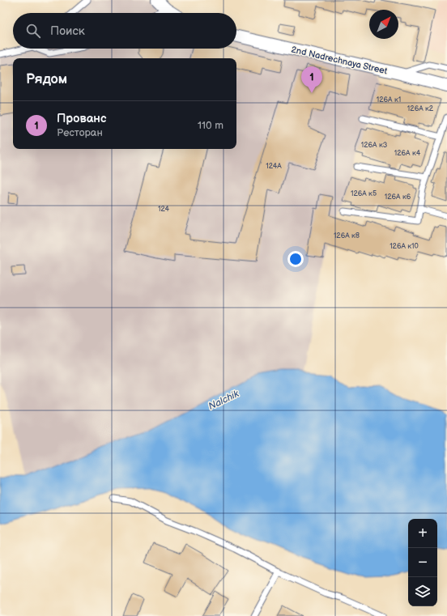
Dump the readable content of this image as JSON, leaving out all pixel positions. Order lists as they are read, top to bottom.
{
  "streets": {
    "street": ["2nd Nadrechnaya Street"]
  },
  "water": ["Nalchik"],
  "house_numbers": [
    "126А к1",
    "126А к2",
    "126А к3",
    "126А к4",
    "124А",
    "126А к5",
    "126А к6",
    "124",
    "126А к8",
    "126А к10"
  ],
  "north": "top right",
  "page": {
    "search": "Поиск",
    "heading": "Рядом",
    "pins": "1",
    "list": [
      {
        "mark": "1",
        "name": "Прованс",
        "note": "Ресторан",
        "value": "110 m"
      }
    ],
    "map_buttons": ["+", "−"]
  }
}
